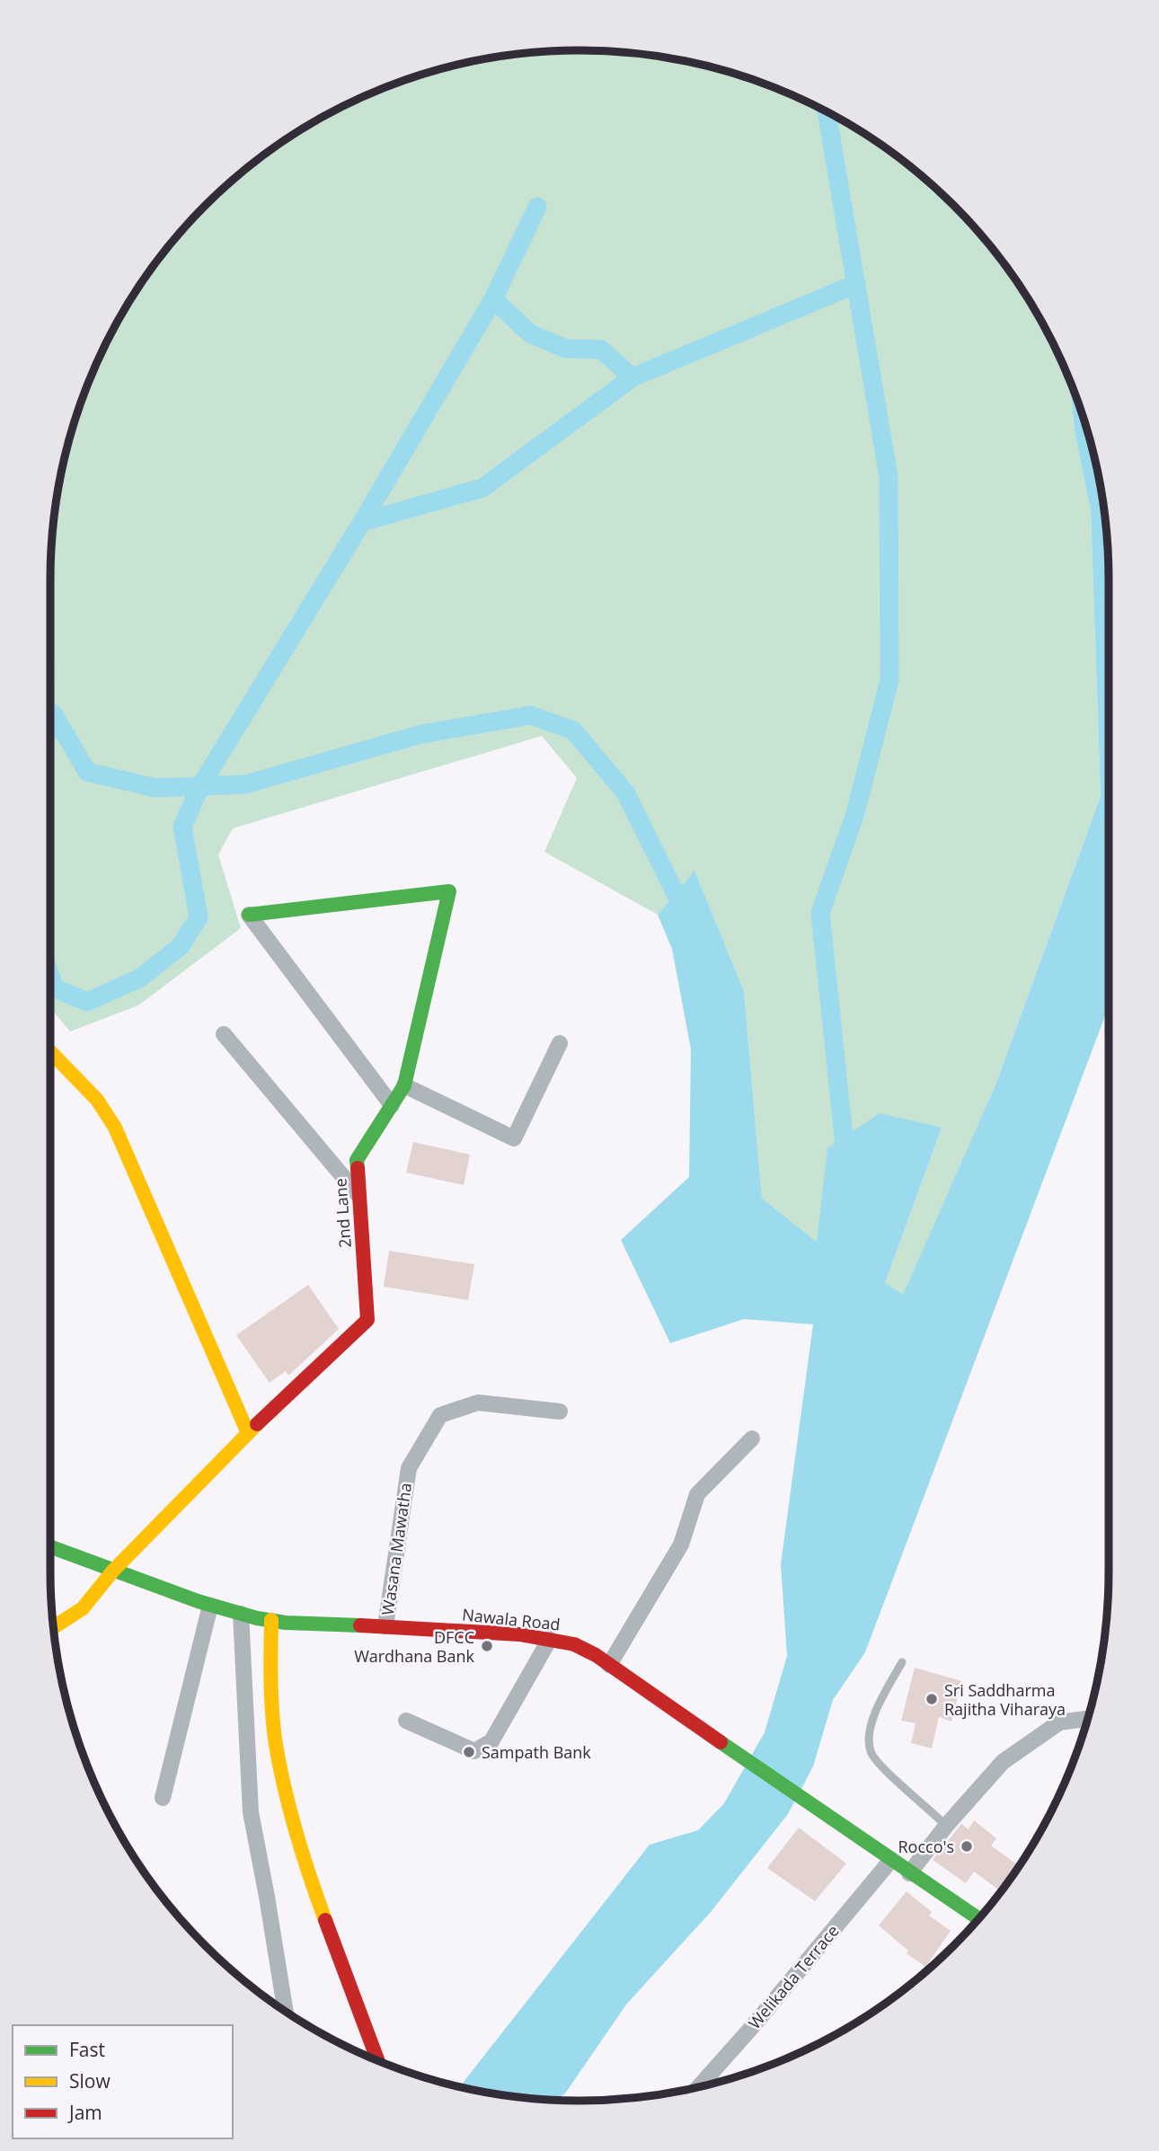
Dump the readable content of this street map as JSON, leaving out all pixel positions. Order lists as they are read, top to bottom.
{
  "streets": {
    "street": [
      "2nd Lane",
      "Wasana Mawatha",
      "Nawala Road",
      "Welikada Terrace"
    ]
  },
  "crossings": [
    ["2nd Lane", "Nawala Road"],
    ["Wasana Mawatha", "Nawala Road"],
    ["Nawala Road", "Welikada Terrace"]
  ],
  "places": [
    "DFCC Wardhana Bank",
    "Sri Saddharma Rajitha Viharaya",
    "Sampath Bank",
    "Rocco's"
  ],
  "legend": ["Fast", "Slow", "Jam"]
}
